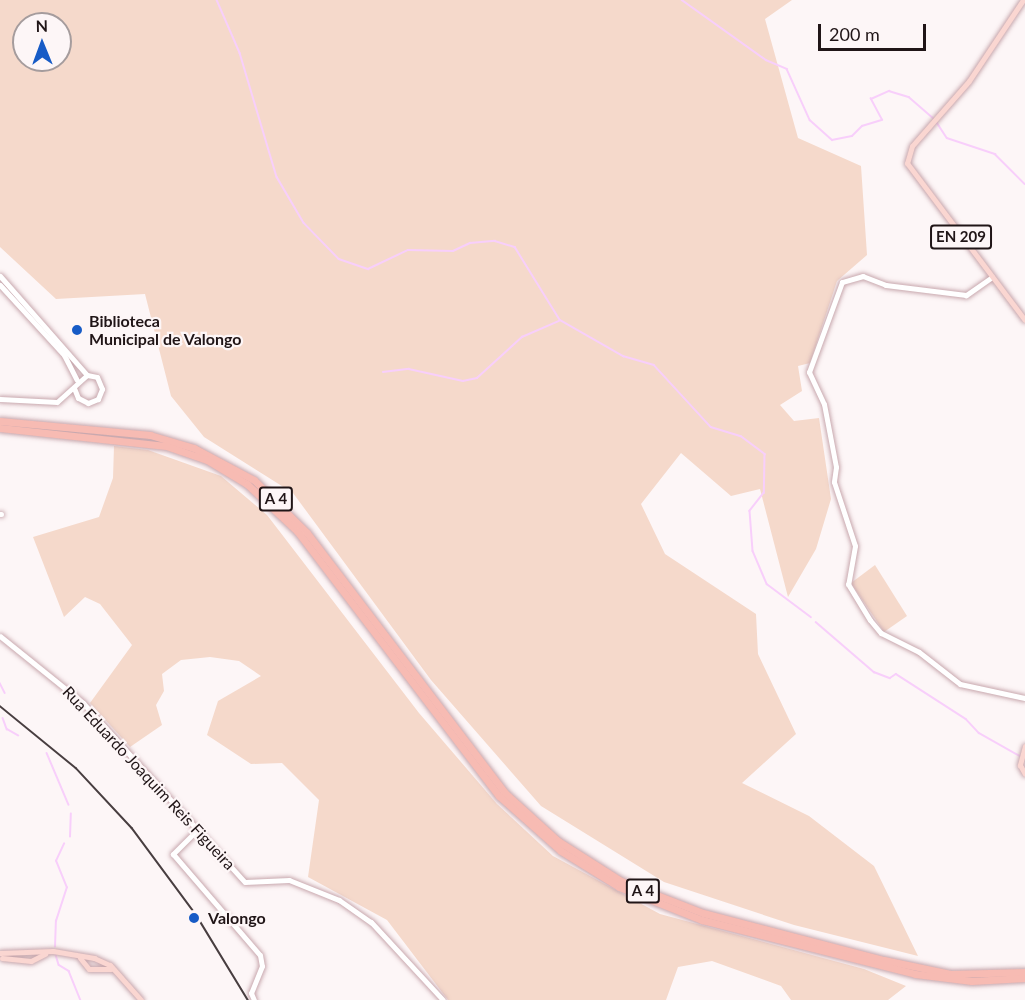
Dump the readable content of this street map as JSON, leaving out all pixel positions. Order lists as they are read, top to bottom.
{
  "streets": {
    "highway": ["A 4"],
    "main road": ["EN 209"],
    "street": ["Rua Eduardo Joaquim Reis Figueira"]
  },
  "places": ["Biblioteca Municipal de Valongo", "Valongo"],
  "scale_bar": "200 m",
  "north": "top"
}
